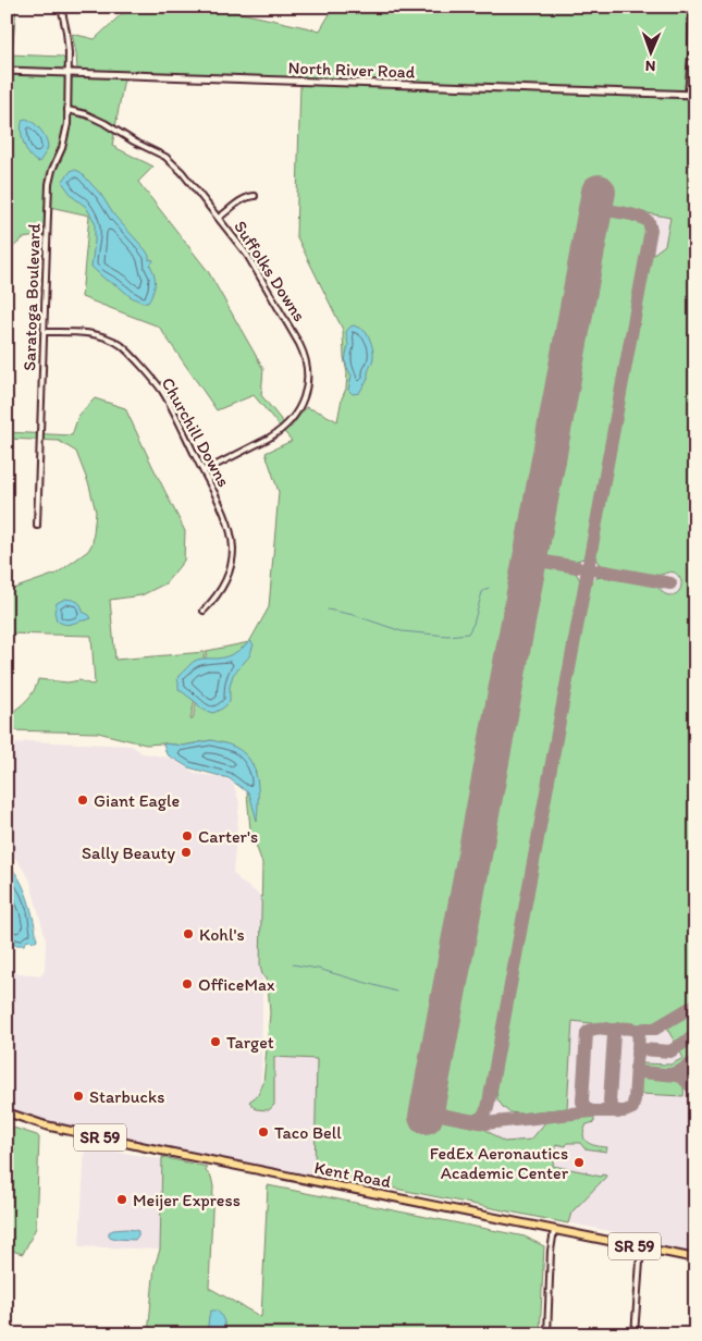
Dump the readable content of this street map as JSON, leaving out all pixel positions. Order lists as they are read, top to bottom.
{
  "streets": {
    "main road": ["SR 59", "Kent Road"],
    "street": [
      "North River Road",
      "Suffolks Downs",
      "Saratoga Boulevard",
      "Churchill Downs"
    ]
  },
  "crossings": [
    ["North River Road", "Saratoga Boulevard"],
    ["Suffolks Downs", "Saratoga Boulevard"],
    ["Suffolks Downs", "Churchill Downs"],
    ["Saratoga Boulevard", "Churchill Downs"]
  ],
  "places": [
    "Giant Eagle",
    "Carter's",
    "Sally Beauty",
    "Kohl's",
    "OfficeMax",
    "Target",
    "Starbucks",
    "Taco Bell",
    "FedEx Aeronautics Academic Center",
    "Meijer Express"
  ],
  "north": "bottom"
}
